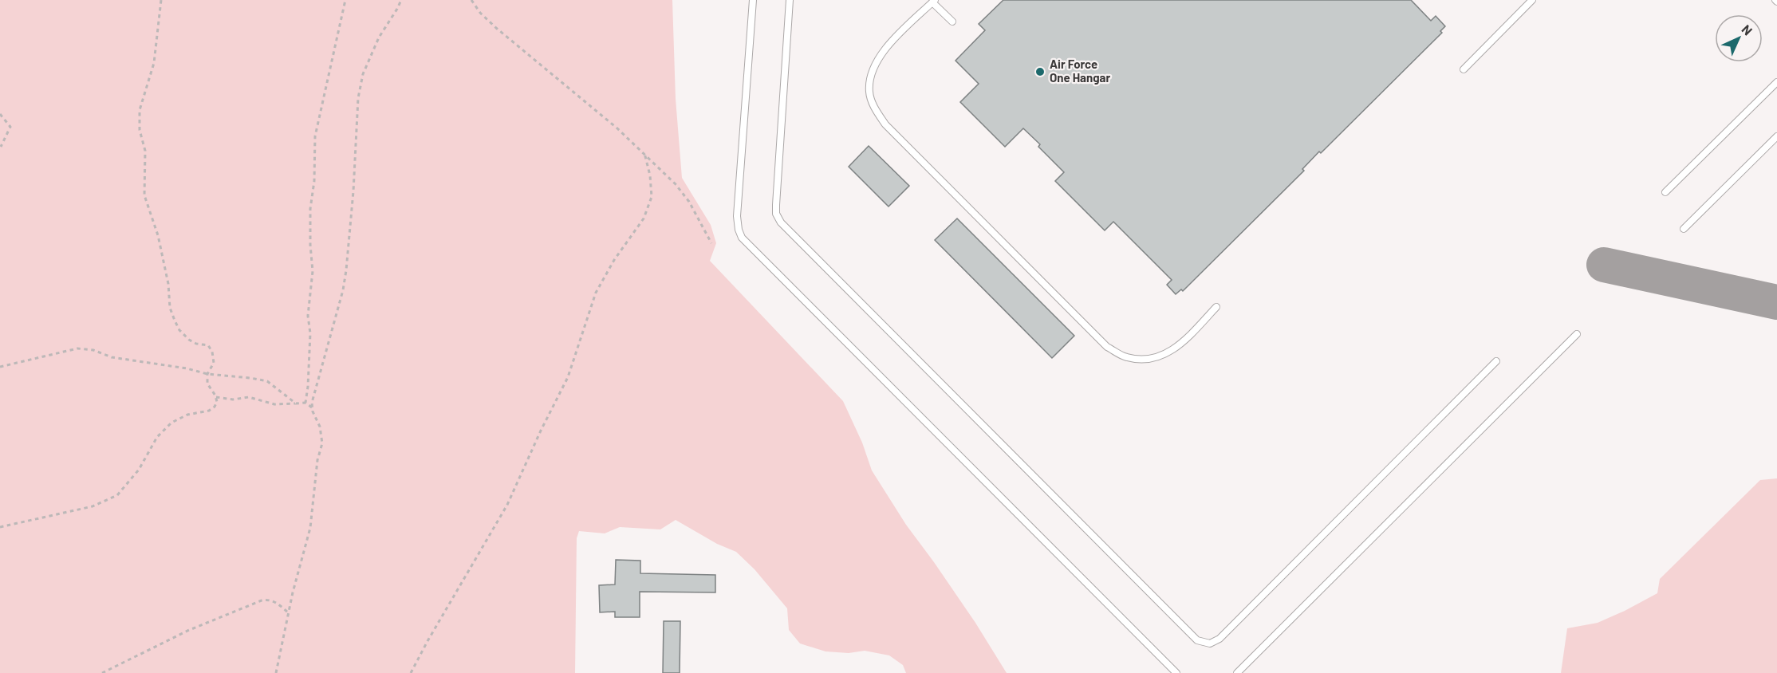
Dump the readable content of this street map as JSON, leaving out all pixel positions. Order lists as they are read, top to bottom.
{
  "places": ["Air Force One Hangar"],
  "north": "top right"
}
